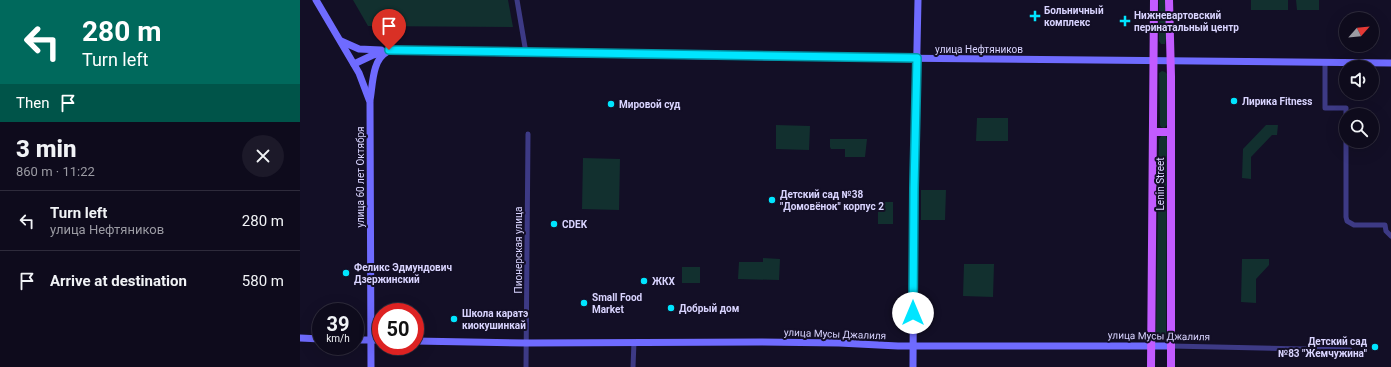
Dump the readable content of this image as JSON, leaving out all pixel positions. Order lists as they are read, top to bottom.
{
  "streets": {
    "main road": [
      "улица Нефтяников",
      "улица 60 лет Октября",
      "Lenin Street",
      "улица Мусы Джалиля"
    ],
    "street": ["Пионерская улица"]
  },
  "crossings": [
    ["улица Нефтяников", "улица 60 лет Октября"],
    ["улица Нефтяников", "Lenin Street"],
    ["Lenin Street", "улица Мусы Джалиля"],
    ["Пионерская улица", "улица Мусы Джалиля"]
  ],
  "places": {
    "health": ["Больничный комплекс", "Нижневартовский перинатальный центр"],
    "other": [
      "Лирика Fitness",
      "Мировой суд",
      "Детский сад №38 \"Домовёнок\" корпус 2",
      "CDEK",
      "Феликс Эдмундович Дзержинский",
      "ЖКХ",
      "Small Food Market",
      "Добрый дом",
      "Школа каратэ киокушинкай",
      "Детский сад №83 \"Жемчужина\""
    ]
  },
  "north": "top right",
  "page": {
    "turn": ["280 m", "Turn left"],
    "then": "Then",
    "heading": ["3 min", "860 m · 11:22"],
    "list": [
      {
        "name": "Turn left",
        "note": "улица Нефтяников",
        "value": "280 m"
      },
      {
        "name": "Arrive at destination",
        "value": "580 m"
      }
    ],
    "speed": "39 km/h",
    "limit": "50"
  }
}
